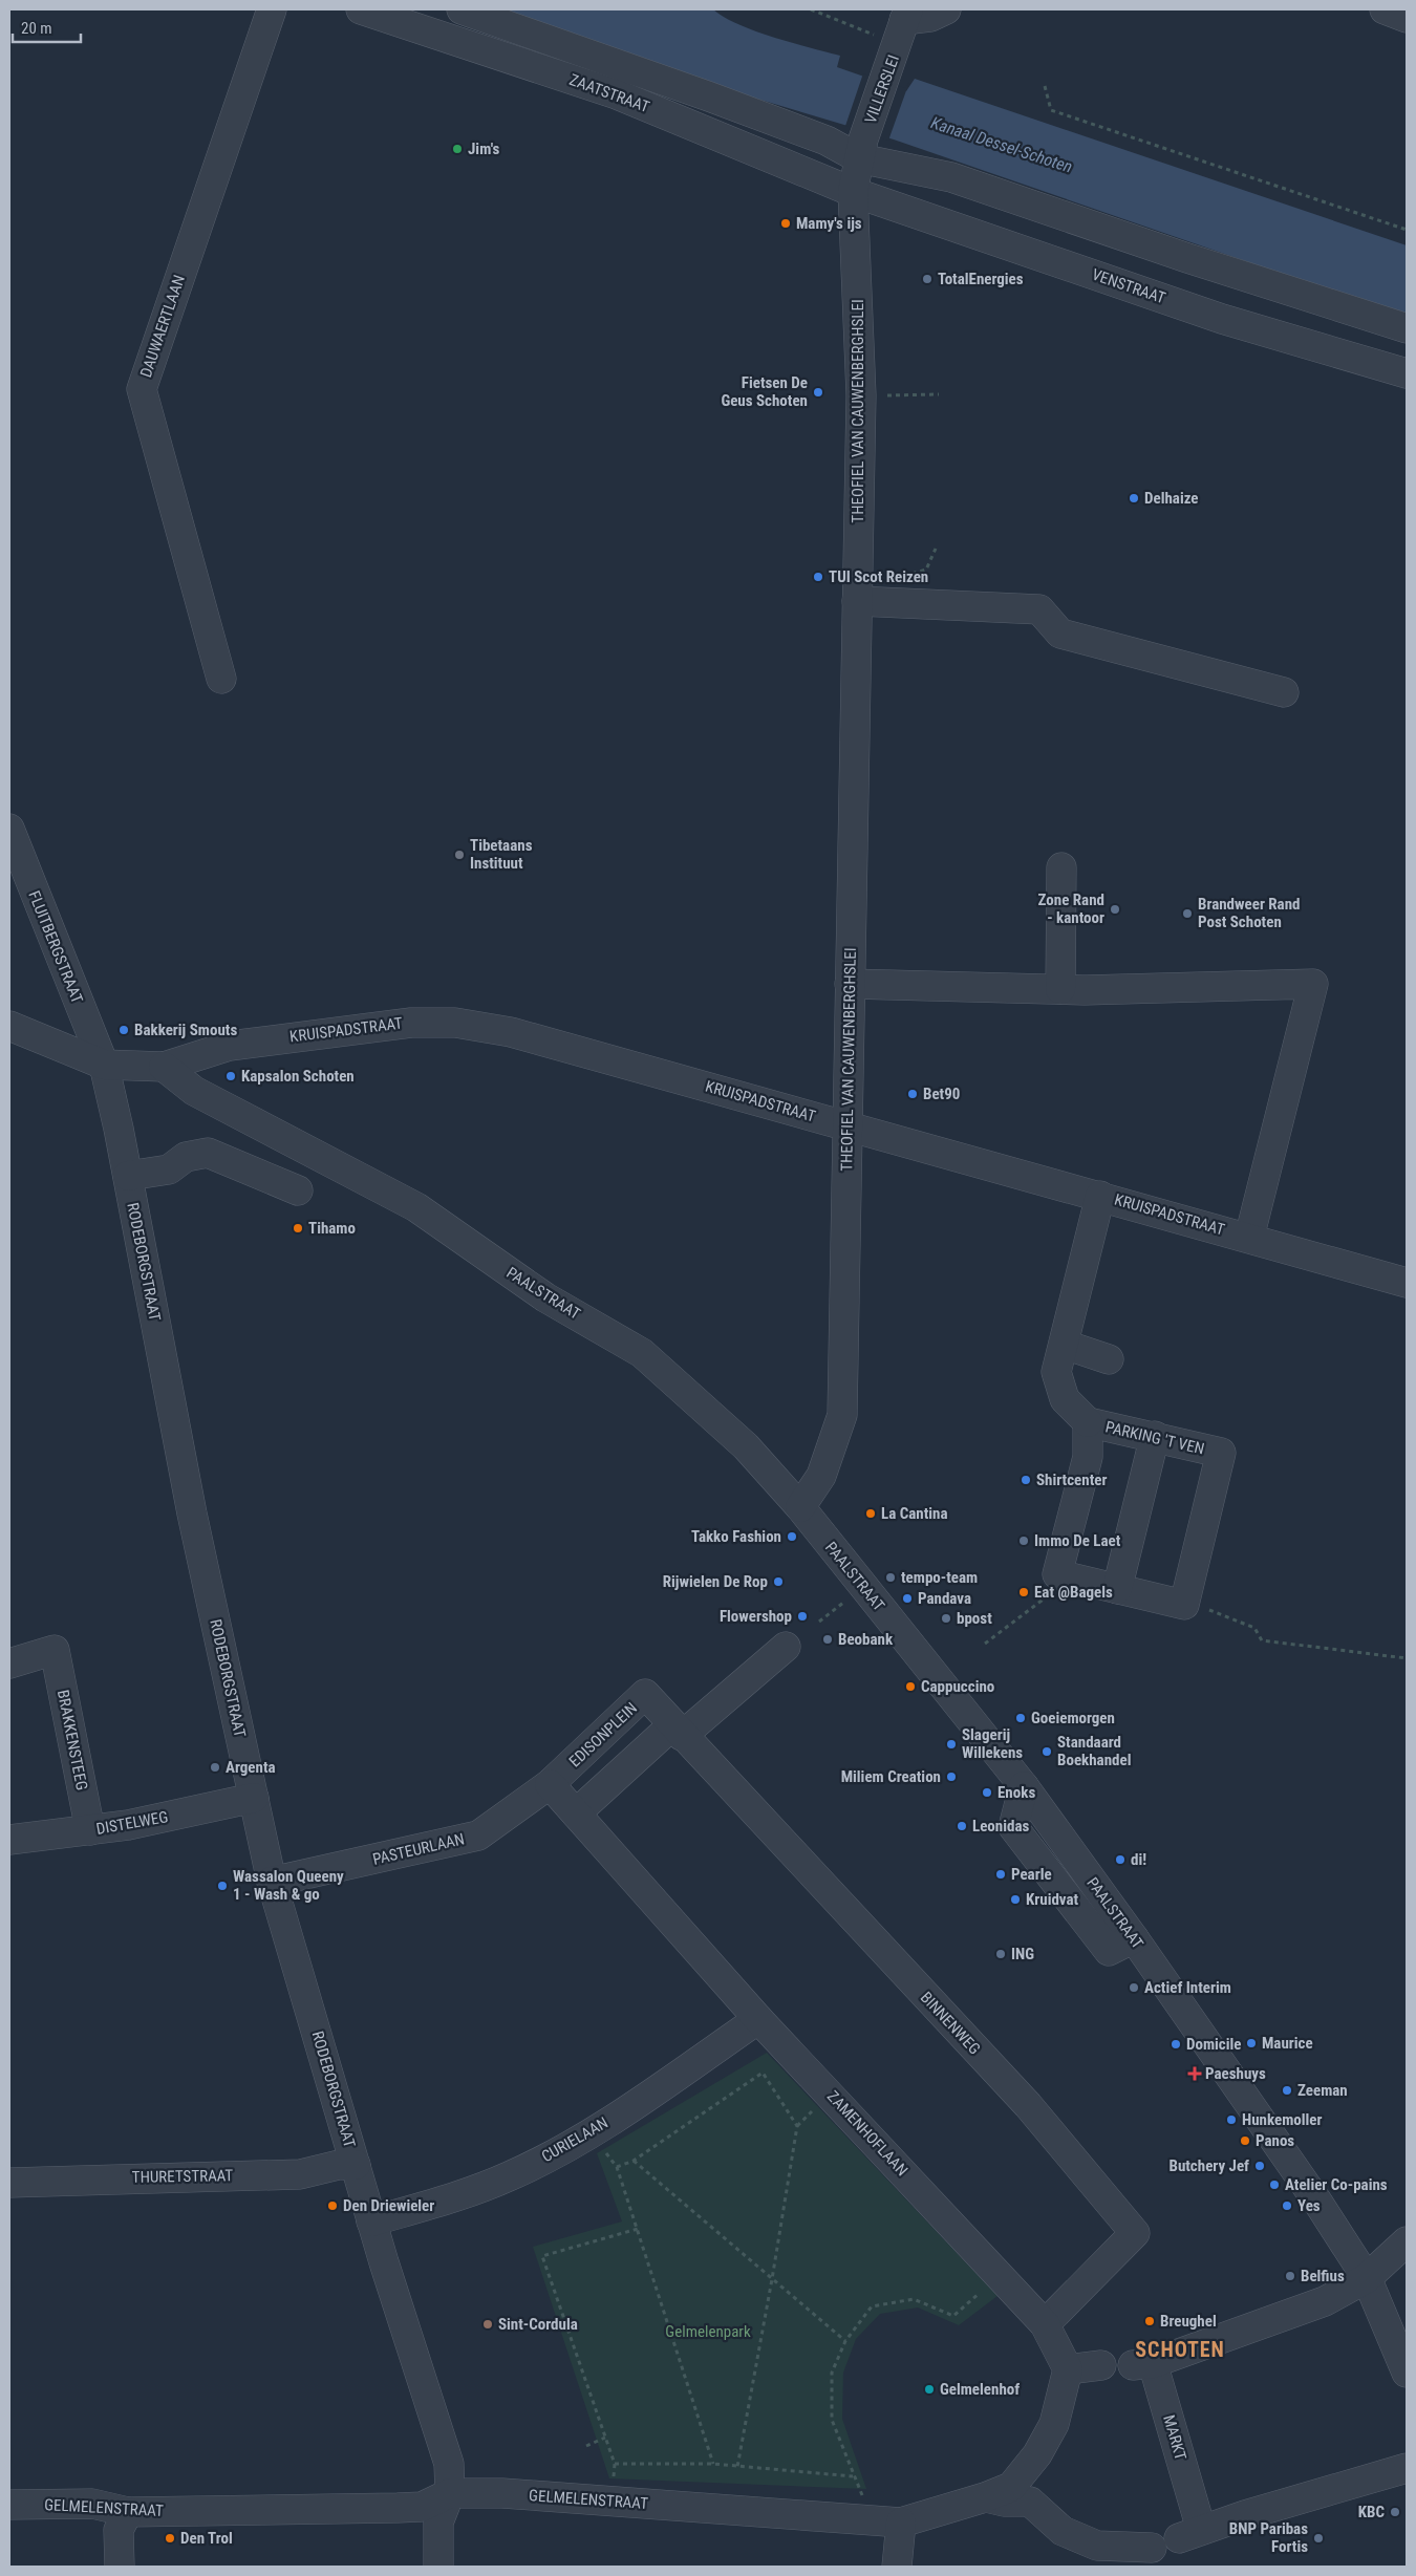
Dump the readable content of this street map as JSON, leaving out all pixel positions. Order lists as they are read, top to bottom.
{
  "streets": {
    "street": [
      "VILLERSLEI",
      "ZAATSTRAAT",
      "VENSTRAAT",
      "DAUWAERTLAAN",
      "THEOFIEL VAN CAUWENBERGHSLEI",
      "FLUITBERGSTRAAT",
      "KRUISPADSTRAAT",
      "RODEBORGSTRAAT",
      "PAALSTRAAT",
      "PARKING 'T VEN",
      "EDISONPLEIN",
      "BRAKKENSTEEG",
      "DISTELWEG",
      "PASTEURLAAN",
      "BINNENWEG",
      "ZAMENHOFLAAN",
      "CURIELAAN",
      "THURETSTRAAT",
      "MARKT",
      "GELMELENSTRAAT"
    ]
  },
  "crossings": [
    ["VILLERSLEI", "THEOFIEL VAN CAUWENBERGHSLEI"],
    ["ZAATSTRAAT", "VENSTRAAT"],
    ["ZAATSTRAAT", "THEOFIEL VAN CAUWENBERGHSLEI"],
    ["VENSTRAAT", "THEOFIEL VAN CAUWENBERGHSLEI"],
    ["THEOFIEL VAN CAUWENBERGHSLEI", "KRUISPADSTRAAT"],
    ["THEOFIEL VAN CAUWENBERGHSLEI", "PAALSTRAAT"],
    ["FLUITBERGSTRAAT", "KRUISPADSTRAAT"],
    ["FLUITBERGSTRAAT", "RODEBORGSTRAAT"],
    ["KRUISPADSTRAAT", "RODEBORGSTRAAT"],
    ["KRUISPADSTRAAT", "PAALSTRAAT"],
    ["RODEBORGSTRAAT", "DISTELWEG"],
    ["RODEBORGSTRAAT", "PASTEURLAAN"],
    ["RODEBORGSTRAAT", "CURIELAAN"],
    ["RODEBORGSTRAAT", "THURETSTRAAT"],
    ["RODEBORGSTRAAT", "GELMELENSTRAAT"],
    ["PAALSTRAAT", "MARKT"],
    ["EDISONPLEIN", "PASTEURLAAN"],
    ["EDISONPLEIN", "BINNENWEG"],
    ["EDISONPLEIN", "ZAMENHOFLAAN"],
    ["BRAKKENSTEEG", "DISTELWEG"],
    ["PASTEURLAAN", "ZAMENHOFLAAN"],
    ["BINNENWEG", "ZAMENHOFLAAN"],
    ["ZAMENHOFLAAN", "CURIELAAN"]
  ],
  "districts": ["SCHOTEN"],
  "water": ["Kanaal Dessel-Schoten"],
  "parks": ["Gelmelenpark"],
  "places": {
    "other": [
      "Jim's",
      "Mamy's ijs",
      "TotalEnergies",
      "Fietsen De Geus Schoten",
      "Delhaize",
      "TUI Scot Reizen",
      "Tibetaans Instituut",
      "Zone Rand - kantoor",
      "Brandweer Rand Post Schoten",
      "Bakkerij Smouts",
      "Kapsalon Schoten",
      "Bet90",
      "Tihamo",
      "Shirtcenter",
      "La Cantina",
      "Takko Fashion",
      "Immo De Laet",
      "tempo-team",
      "Rijwielen De Rop",
      "Eat @Bagels",
      "Pandava",
      "Flowershop",
      "bpost",
      "Beobank",
      "Cappuccino",
      "Goeiemorgen",
      "Slagerij Willekens",
      "Standaard Boekhandel",
      "Argenta",
      "Miliem Creation",
      "Enoks",
      "Leonidas",
      "di!",
      "Pearle",
      "Wassalon Queeny 1 - Wash & go",
      "Kruidvat",
      "ING",
      "Actief Interim",
      "Maurice",
      "Domicile",
      "Zeeman",
      "Hunkemoller",
      "Panos",
      "Butchery Jef",
      "Atelier Co-pains",
      "Den Driewieler",
      "Yes",
      "Belfius",
      "Breughel",
      "Sint-Cordula",
      "Gelmelenhof",
      "KBC",
      "Den Trol",
      "BNP Paribas Fortis"
    ],
    "health": ["Paeshuys"]
  },
  "scale_bar": "20 m"
}
